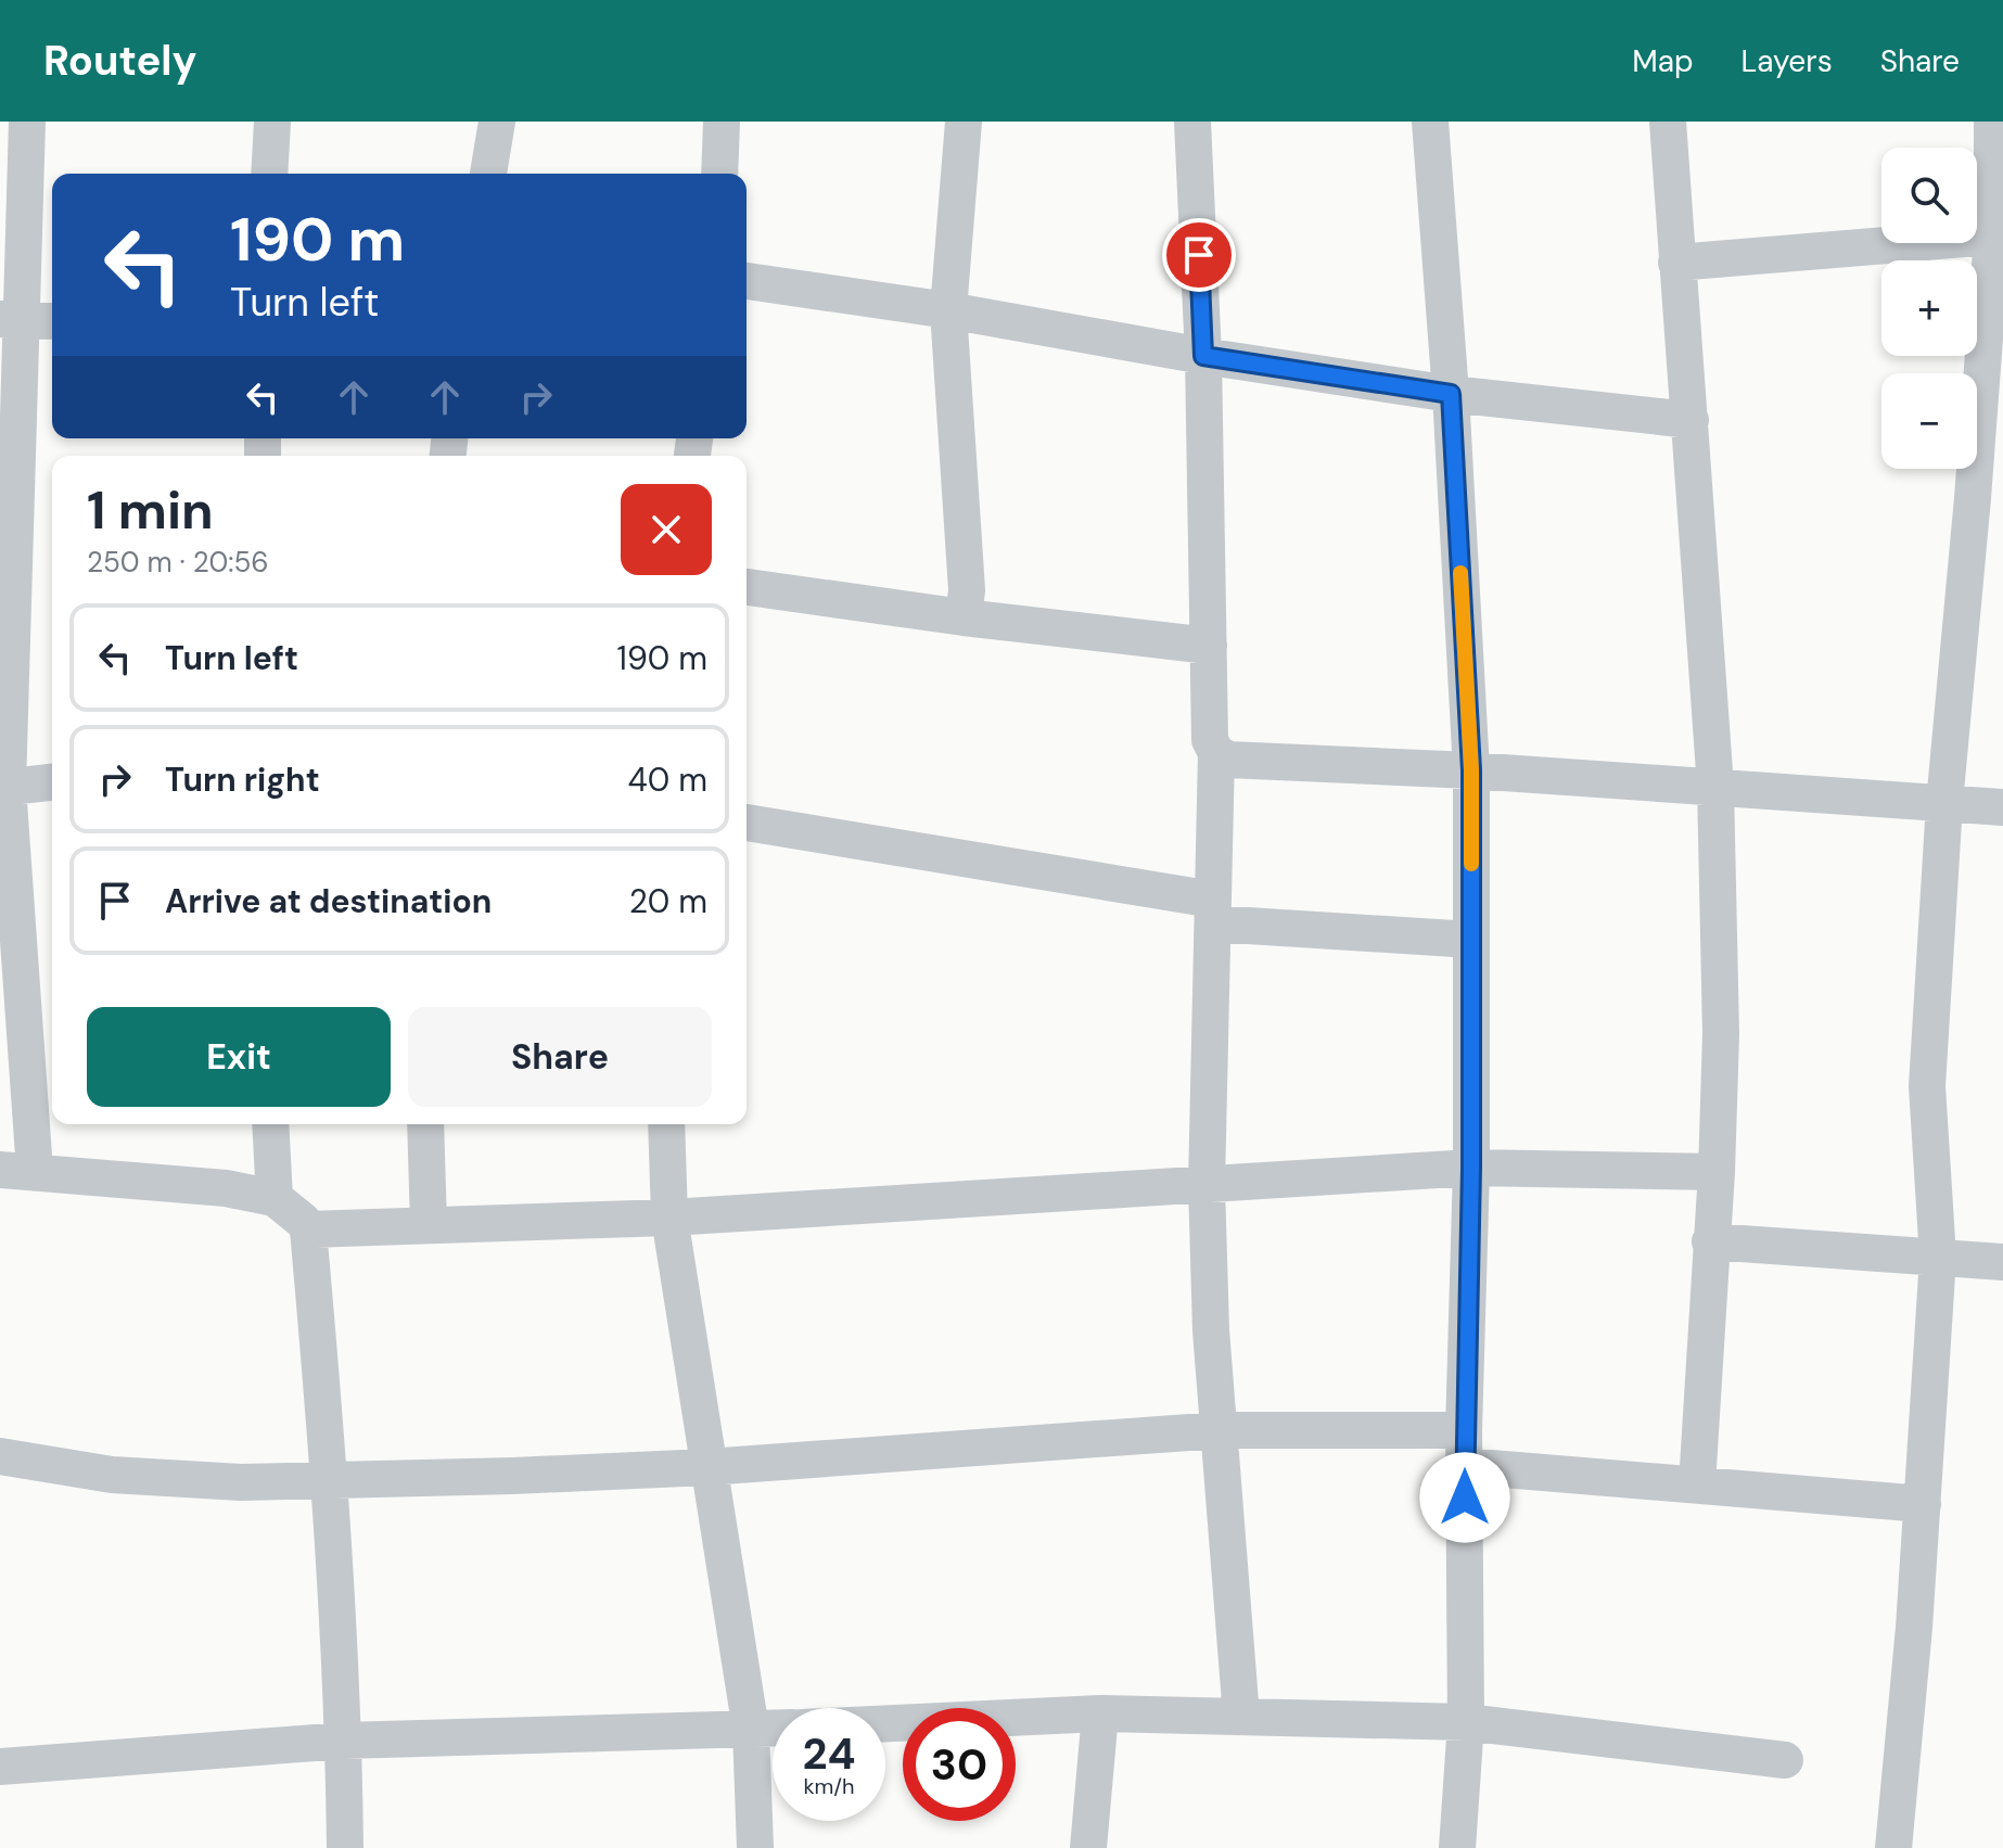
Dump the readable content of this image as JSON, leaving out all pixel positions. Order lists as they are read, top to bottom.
{
  "page": {
    "header": "Routely",
    "nav": ["Map", "Layers", "Share"],
    "map_buttons": ["+", "−"],
    "turn": ["190 m", "Turn left"],
    "heading": ["1 min", "250 m · 20:56"],
    "list": [
      {
        "name": "Turn left",
        "value": "190 m"
      },
      {
        "name": "Turn right",
        "value": "40 m"
      },
      {
        "name": "Arrive at destination",
        "value": "20 m"
      }
    ],
    "buttons": ["Exit", "Share"],
    "speed": "24 km/h",
    "limit": "30"
  }
}
